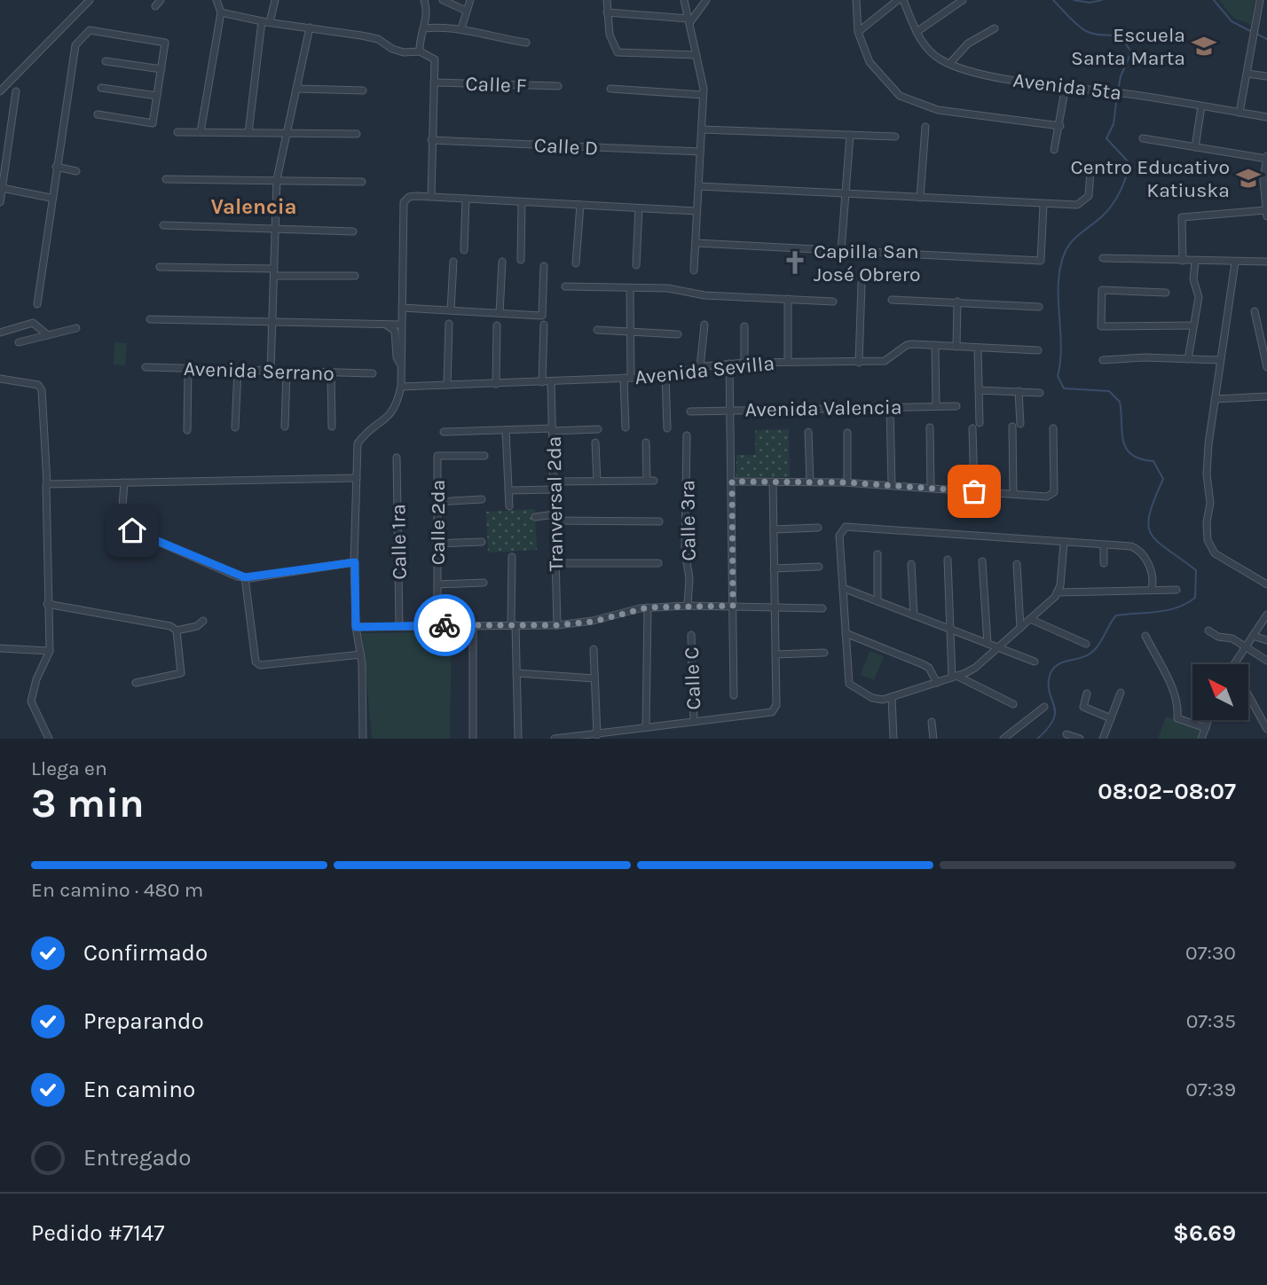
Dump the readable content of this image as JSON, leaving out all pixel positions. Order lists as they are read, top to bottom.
{
  "streets": {
    "street": [
      "Calle F",
      "Avenida 5ta",
      "Calle D",
      "Avenida Sevilla",
      "Avenida Serrano",
      "Avenida Valencia",
      "Tranversal 2da",
      "Calle 3ra",
      "Calle 2da",
      "Calle 1ra",
      "Calle C"
    ]
  },
  "crossings": [
    ["Avenida Sevilla", "Tranversal 2da"]
  ],
  "districts": ["Valencia"],
  "places": {
    "school or university": ["Escuela Santa Marta", "Centro Educativo Katiuska"],
    "church": ["Capilla San José Obrero"]
  },
  "north": "top left",
  "page": {
    "heading": ["3 min", "Llega en", "08:02–08:07"],
    "panel": ["Pedido #7147", "$6.69"],
    "bar": "En camino · 480 m",
    "list": [
      ["Confirmado", "07:30"],
      ["Preparando", "07:35"],
      ["En camino", "07:39"],
      "Entregado"
    ]
  }
}
